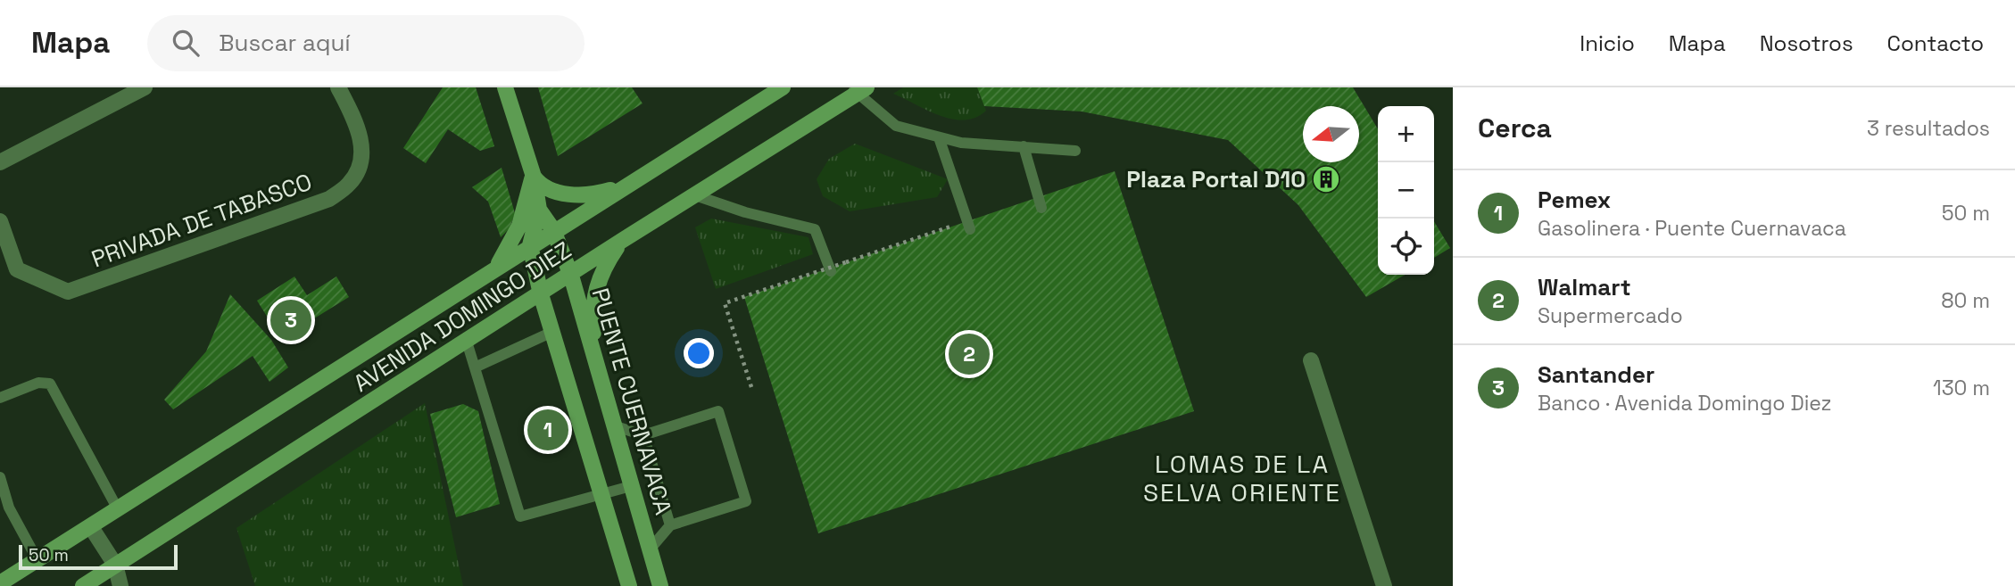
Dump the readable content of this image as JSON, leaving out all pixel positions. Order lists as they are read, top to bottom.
{
  "streets": {
    "main road": ["AVENIDA DOMINGO DIEZ", "PUENTE CUERNAVACA"],
    "street": ["PRIVADA DE TABASCO"]
  },
  "crossings": [
    ["AVENIDA DOMINGO DIEZ", "PUENTE CUERNAVACA"]
  ],
  "districts": ["LOMAS DE LA SELVA ORIENTE"],
  "places": {
    "building": ["Plaza Portal D10"]
  },
  "scale_bar": "50 m",
  "north": "left",
  "page": {
    "header": "Mapa",
    "search": "Buscar aquí",
    "nav": [
      "Inicio",
      "Mapa",
      "Nosotros",
      "Contacto"
    ],
    "heading": ["Cerca", "3 resultados"],
    "map_buttons": ["+", "−"],
    "list": [
      {
        "mark": "1",
        "name": "Pemex",
        "note": "Gasolinera · Puente Cuernavaca",
        "value": "50 m"
      },
      {
        "mark": "2",
        "name": "Walmart",
        "note": "Supermercado",
        "value": "80 m"
      },
      {
        "mark": "3",
        "name": "Santander",
        "note": "Banco · Avenida Domingo Diez",
        "value": "130 m"
      }
    ],
    "pins": ["3", "2", "1"],
    "scale": "50 m"
  }
}
